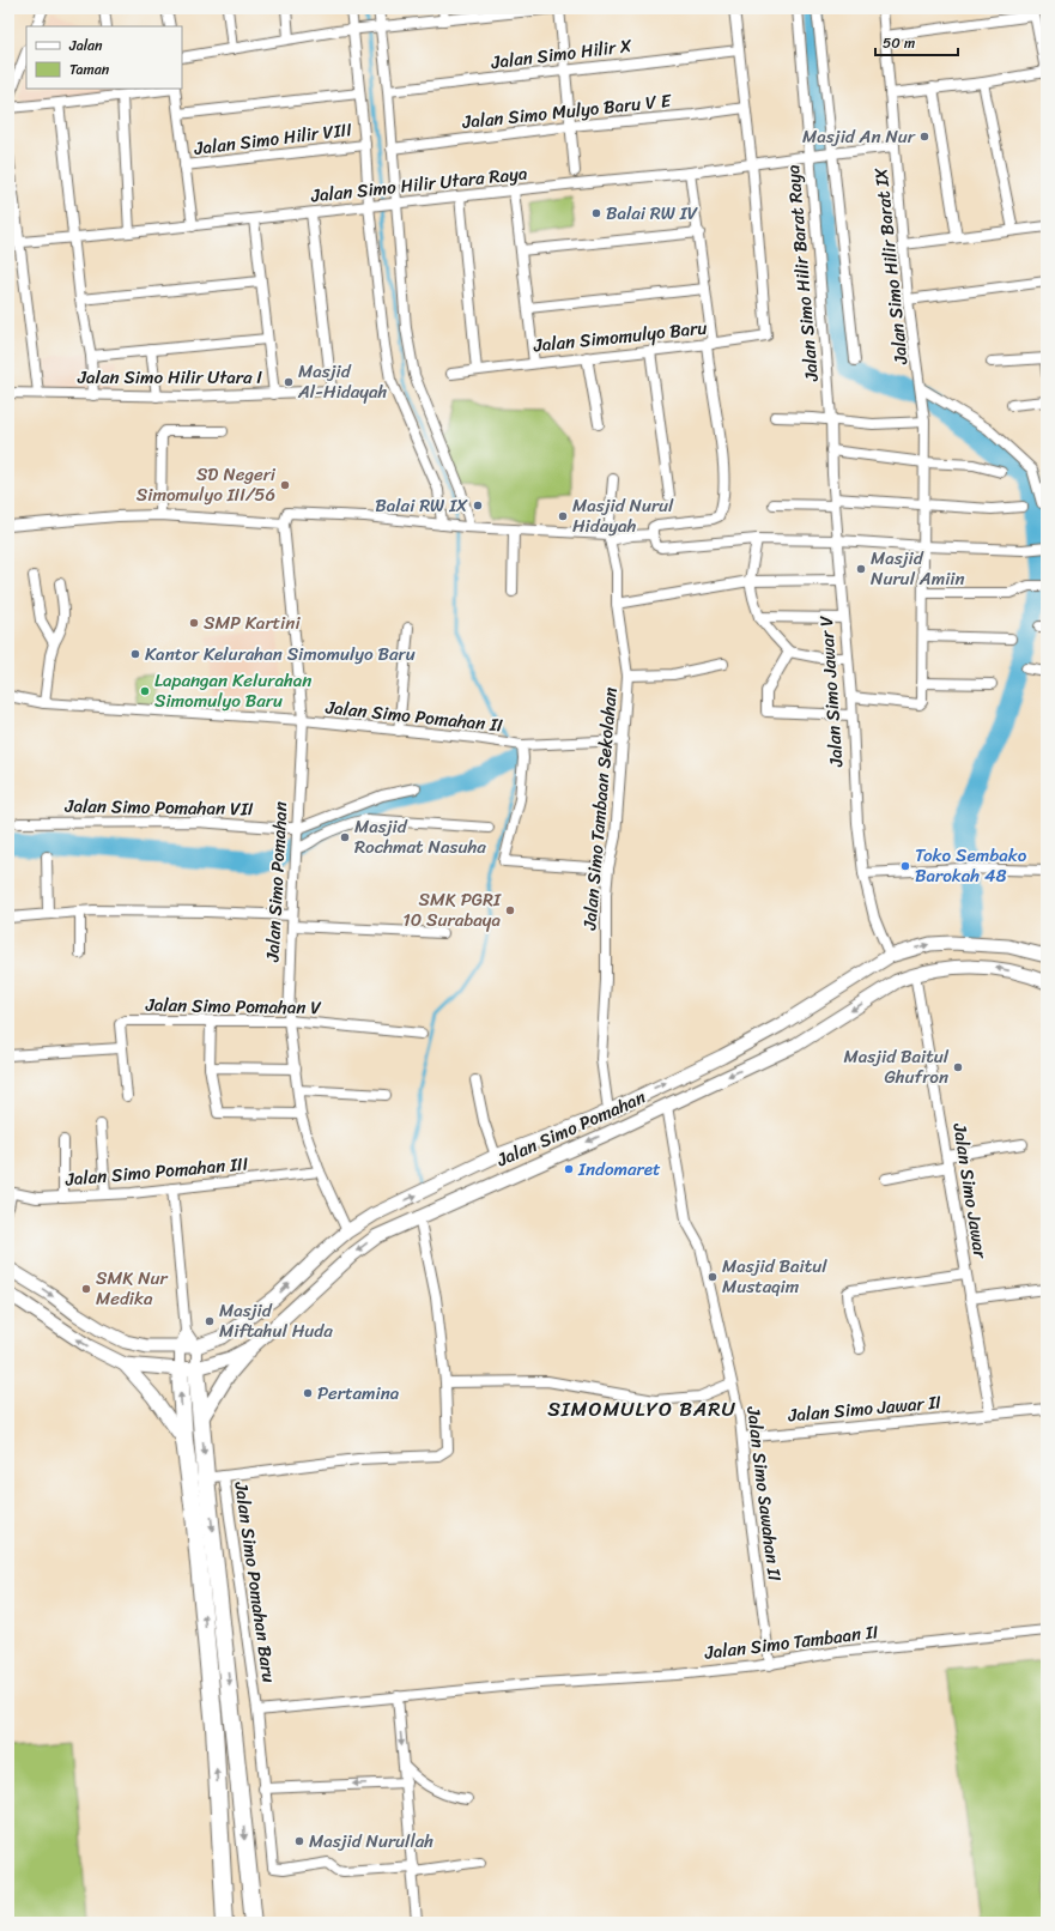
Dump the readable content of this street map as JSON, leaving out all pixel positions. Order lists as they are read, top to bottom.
{
  "streets": {
    "main road": ["Jalan Simo Pomahan"],
    "street": [
      "Jalan Simo Hilir X",
      "Jalan Simo Mulyo Baru V E",
      "Jalan Simo Hilir VIII",
      "Jalan Simo Hilir Utara Raya",
      "Jalan Simo Hilir Barat IX",
      "Jalan Simo Hilir Barat Raya",
      "Jalan Simomulyo Baru",
      "Jalan Simo Hilir Utara I",
      "Jalan Simo Jawar V",
      "Jalan Simo Pomahan II",
      "Jalan Simo Pomahan VII",
      "Jalan Simo Tambaan Sekolahan",
      "Jalan Simo Pomahan V",
      "Jalan Simo Pomahan III",
      "Jalan Simo Jawar",
      "Jalan Simo Jawar II",
      "Jalan Simo Sawahan II",
      "Jalan Simo Pomahan Baru",
      "Jalan Simo Tambaan II"
    ]
  },
  "crossings": [
    ["Jalan Simo Hilir Utara Raya", "Jalan Simo Hilir Barat IX"],
    ["Jalan Simo Hilir Utara Raya", "Jalan Simo Hilir Barat Raya"],
    ["Jalan Simo Hilir Utara Raya", "Jalan Simomulyo Baru"],
    ["Jalan Simo Hilir Utara Raya", "Jalan Simo Hilir Utara I"],
    ["Jalan Simo Hilir Barat IX", "Jalan Simo Jawar V"],
    ["Jalan Simo Hilir Barat Raya", "Jalan Simo Jawar V"],
    ["Jalan Simo Pomahan II", "Jalan Simo Tambaan Sekolahan"],
    ["Jalan Simo Pomahan II", "Jalan Simo Pomahan"],
    ["Jalan Simo Pomahan VII", "Jalan Simo Pomahan"],
    ["Jalan Simo Pomahan", "Jalan Simo Pomahan V"],
    ["Jalan Simo Pomahan", "Jalan Simo Pomahan III"],
    ["Jalan Simo Pomahan", "Jalan Simo Sawahan II"],
    ["Jalan Simo Jawar", "Jalan Simo Jawar II"],
    ["Jalan Simo Jawar II", "Jalan Simo Sawahan II"],
    ["Jalan Simo Sawahan II", "Jalan Simo Tambaan II"],
    ["Jalan Simo Pomahan Baru", "Jalan Simo Tambaan II"]
  ],
  "one_way": ["Jalan Simo Pomahan"],
  "districts": ["SIMOMULYO BARU"],
  "places": [
    "Masjid An Nur",
    "Balai RW IV",
    "Masjid Al-Hidayah",
    "SD Negeri Simomulyo III/56",
    "Balai RW IX",
    "Masjid Nurul Hidayah",
    "Masjid Nurul Amiin",
    "SMP Kartini",
    "Kantor Kelurahan Simomulyo Baru",
    "Lapangan Kelurahan Simomulyo Baru",
    "Masjid Rochmat Nasuha",
    "Toko Sembako Barokah 48",
    "SMK PGRI 10 Surabaya",
    "Masjid Baitul Ghufron",
    "Indomaret",
    "Masjid Baitul Mustaqim",
    "SMK Nur Medika",
    "Masjid Miftahul Huda",
    "Pertamina",
    "Masjid Nurullah"
  ],
  "legend": ["Jalan", "Taman"],
  "scale_bar": "50 m"
}
